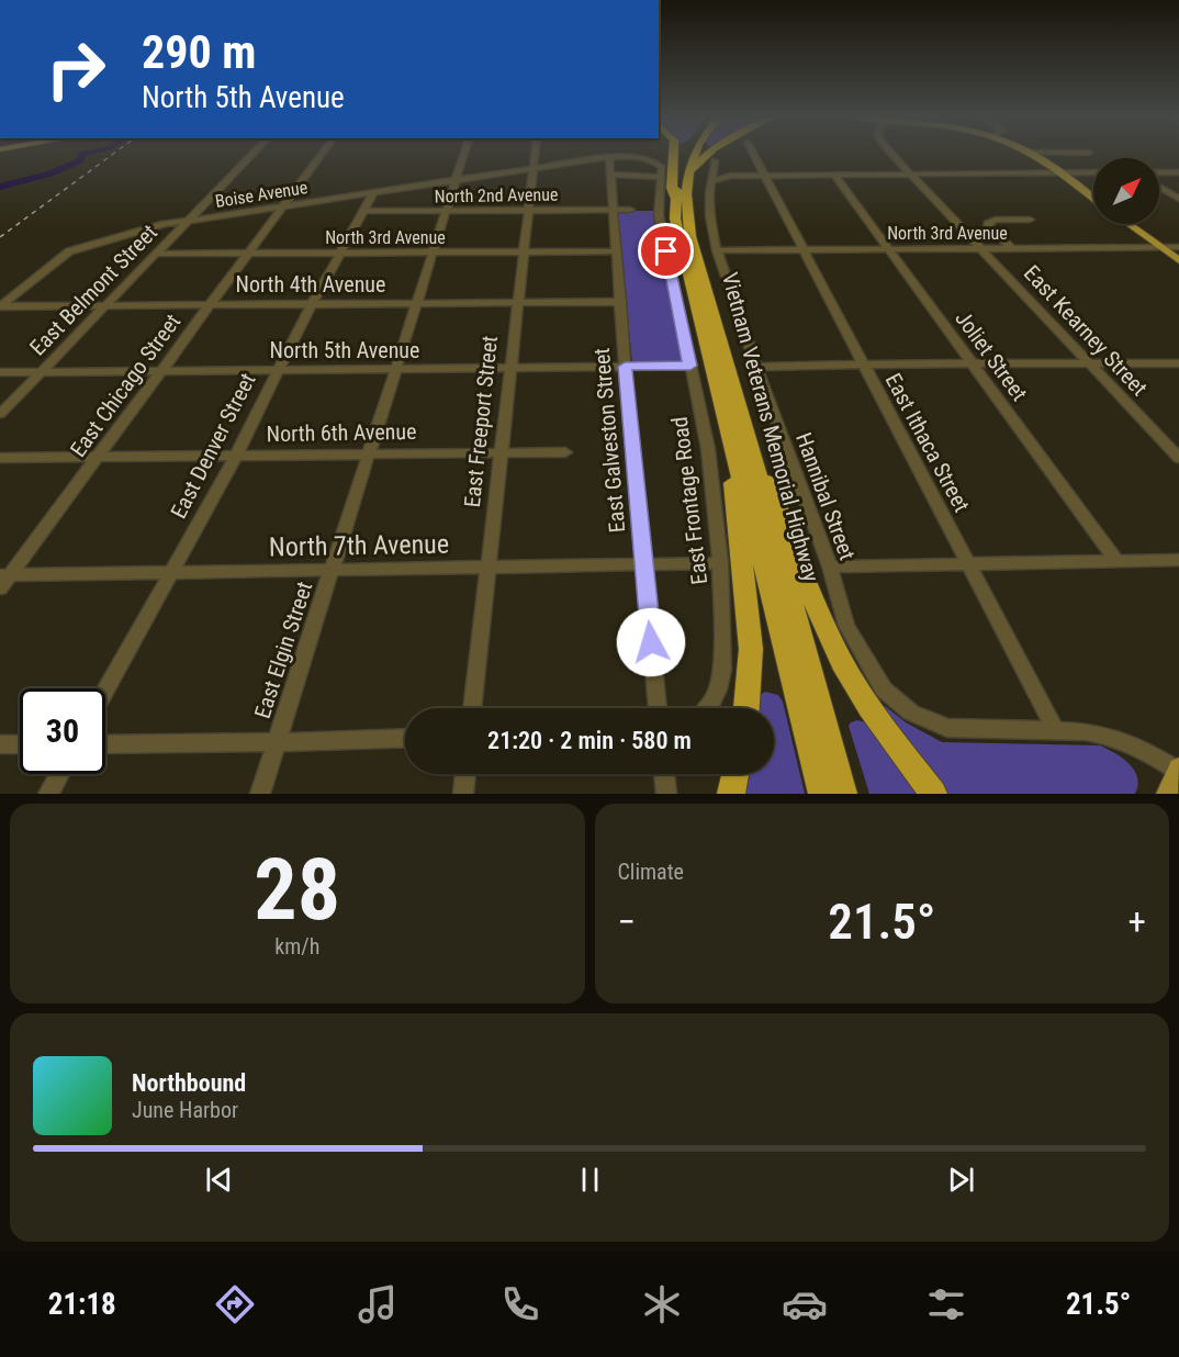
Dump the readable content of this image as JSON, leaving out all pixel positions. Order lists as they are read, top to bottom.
{
  "streets": {
    "highway": ["Vietnam Veterans Memorial Highway"],
    "street": [
      "Boise Avenue",
      "North 2nd Avenue",
      "North 3rd Avenue",
      "North 4th Avenue",
      "East Belmont Street",
      "East Kearney Street",
      "North 5th Avenue",
      "Joliet Street",
      "East Chicago Street",
      "East Freeport Street",
      "North 6th Avenue",
      "East Galveston Street",
      "East Ithaca Street",
      "East Denver Street",
      "Hannibal Street",
      "East Frontage Road",
      "North 7th Avenue",
      "East Elgin Street"
    ]
  },
  "crossings": [
    ["Boise Avenue", "North 4th Avenue"],
    ["Boise Avenue", "East Belmont Street"],
    ["Boise Avenue", "East Chicago Street"],
    ["Boise Avenue", "East Freeport Street"],
    ["Boise Avenue", "East Galveston Street"],
    ["Boise Avenue", "East Denver Street"],
    ["Boise Avenue", "East Frontage Road"],
    ["Boise Avenue", "East Elgin Street"],
    ["North 2nd Avenue", "East Freeport Street"],
    ["North 2nd Avenue", "East Galveston Street"],
    ["North 2nd Avenue", "East Denver Street"],
    ["North 2nd Avenue", "East Elgin Street"],
    ["North 3rd Avenue", "East Belmont Street"],
    ["North 3rd Avenue", "East Kearney Street"],
    ["North 3rd Avenue", "Joliet Street"],
    ["North 3rd Avenue", "East Chicago Street"],
    ["North 3rd Avenue", "East Freeport Street"],
    ["North 3rd Avenue", "East Galveston Street"],
    ["North 3rd Avenue", "East Ithaca Street"],
    ["North 3rd Avenue", "East Denver Street"],
    ["North 3rd Avenue", "Hannibal Street"],
    ["North 3rd Avenue", "East Elgin Street"],
    ["North 4th Avenue", "East Belmont Street"],
    ["North 4th Avenue", "East Chicago Street"],
    ["North 4th Avenue", "East Freeport Street"],
    ["North 4th Avenue", "East Galveston Street"],
    ["North 4th Avenue", "East Denver Street"],
    ["North 4th Avenue", "East Elgin Street"],
    ["East Belmont Street", "North 5th Avenue"],
    ["North 5th Avenue", "East Chicago Street"],
    ["North 5th Avenue", "East Freeport Street"],
    ["North 5th Avenue", "East Galveston Street"],
    ["North 5th Avenue", "East Denver Street"],
    ["North 5th Avenue", "East Frontage Road"],
    ["North 5th Avenue", "East Elgin Street"],
    ["East Chicago Street", "North 6th Avenue"],
    ["East Chicago Street", "North 7th Avenue"],
    ["East Freeport Street", "North 6th Avenue"],
    ["East Freeport Street", "North 7th Avenue"],
    ["North 6th Avenue", "East Denver Street"],
    ["North 6th Avenue", "East Elgin Street"],
    ["East Galveston Street", "North 7th Avenue"],
    ["East Ithaca Street", "Hannibal Street"],
    ["East Denver Street", "North 7th Avenue"],
    ["East Frontage Road", "North 7th Avenue"],
    ["North 7th Avenue", "East Elgin Street"]
  ],
  "north": "top right",
  "page": {
    "turn": ["290 m", "North 5th Avenue"],
    "limit": "30",
    "trip": "21:20 · 2 min · 580 m",
    "tile": [
      ["28", "km/h"],
      "Climate"
    ],
    "heat": ["−", "21.5°", "+"],
    "song": ["Northbound", "June Harbor"],
    "tabs": ["21:18", "21.5°"]
  }
}
